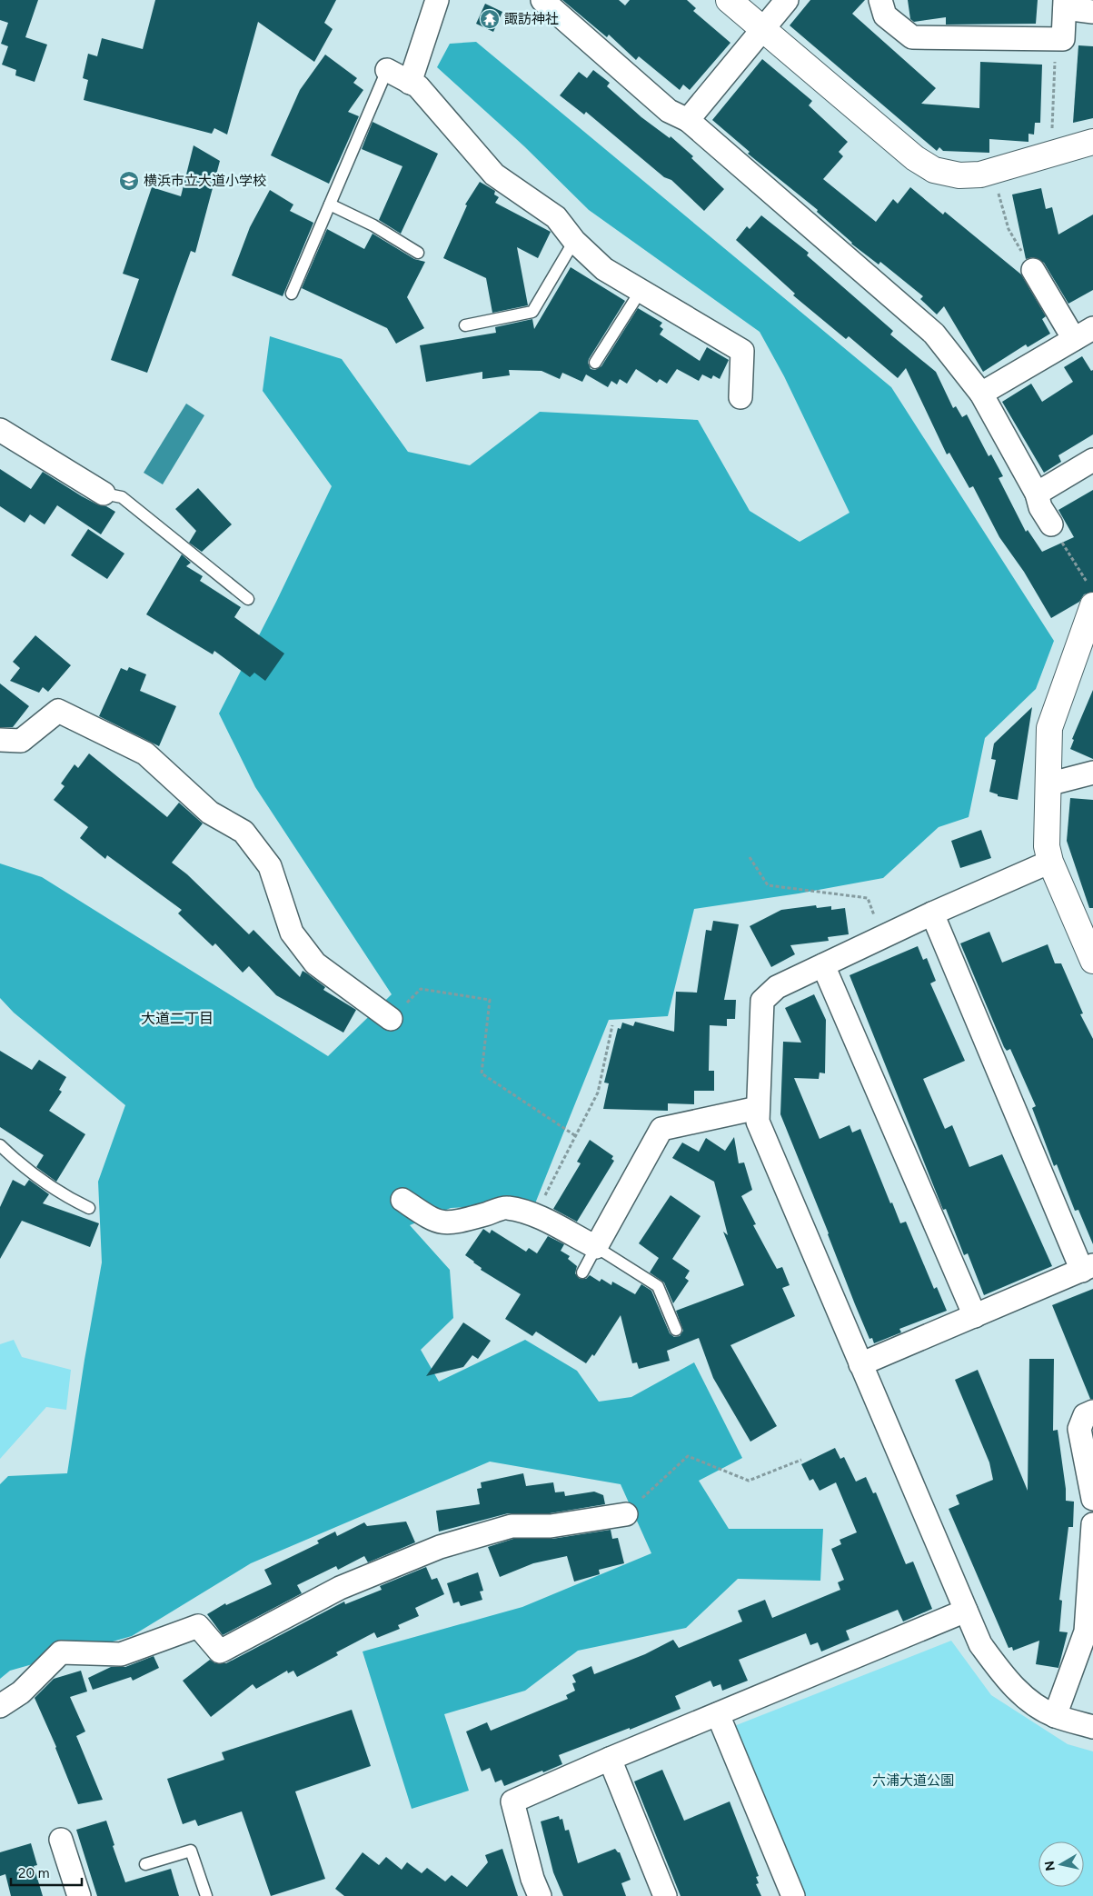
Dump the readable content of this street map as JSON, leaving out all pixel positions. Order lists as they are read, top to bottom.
{
  "districts": ["大道二丁目"],
  "parks": ["六浦大道公園"],
  "places": {
    "temple": ["諏訪神社"],
    "school or university": ["横浜市立大道小学校"]
  },
  "scale_bar": "20 m",
  "north": "left"
}
